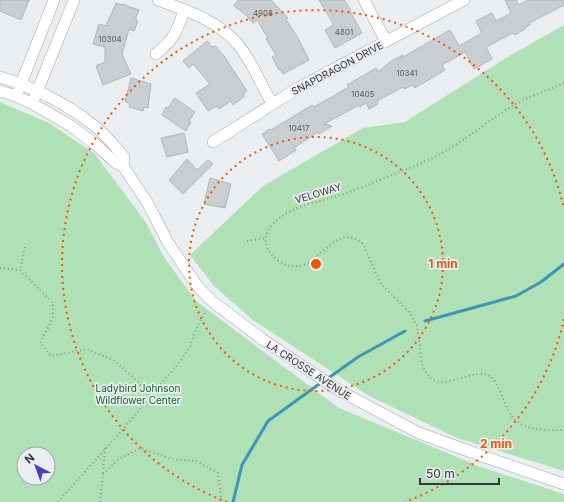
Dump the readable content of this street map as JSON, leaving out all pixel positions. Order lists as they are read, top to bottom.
{
  "streets": {
    "street": ["SNAPDRAGON DRIVE", "LA CROSSE AVENUE"],
    "path": ["VELOWAY"]
  },
  "parks": ["Ladybird Johnson Wildflower Center"],
  "house_numbers": [
    "4908",
    "4801",
    "10304",
    "10341",
    "10405",
    "10417"
  ],
  "scale_bar": "50 m",
  "north": "top left",
  "rings": ["1 min", "2 min"]
}
